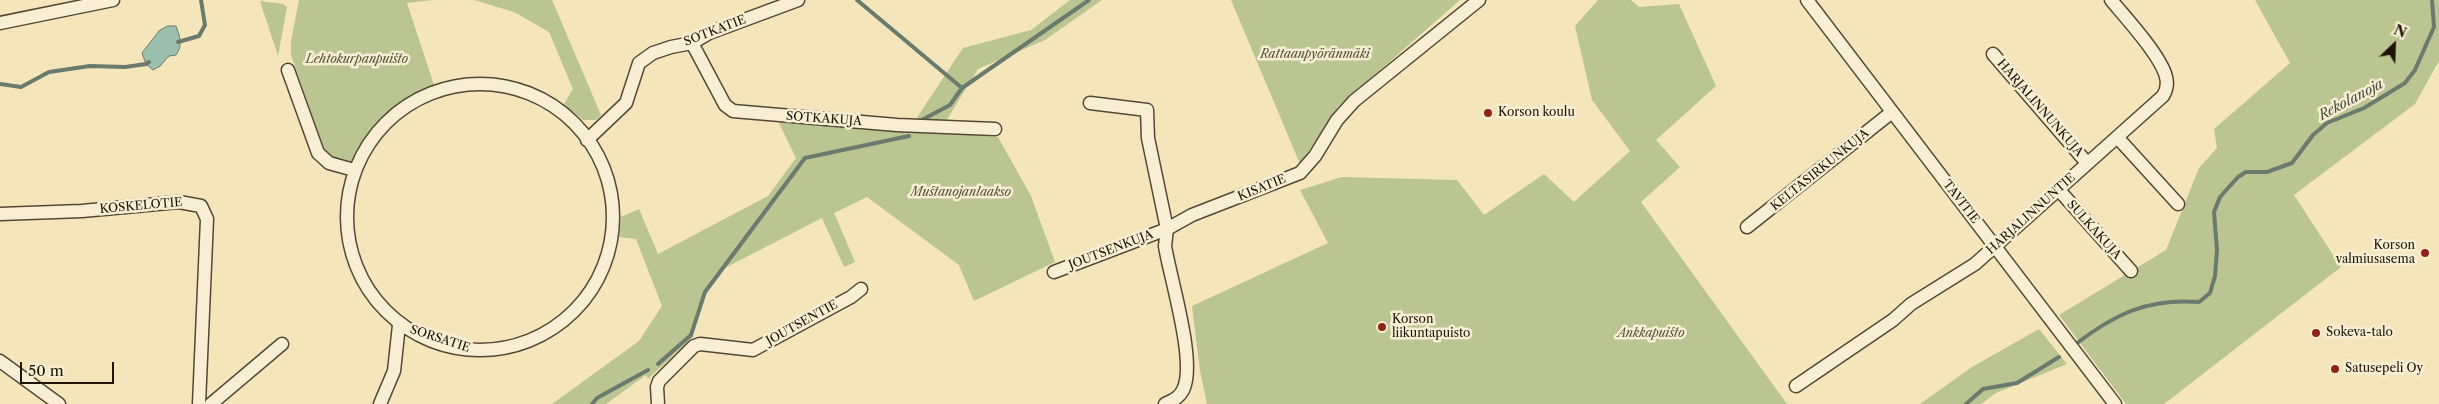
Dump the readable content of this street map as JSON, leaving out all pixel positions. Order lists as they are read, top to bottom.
{
  "streets": {
    "street": [
      "SOTKATIE",
      "HARJALINNUNKUJA",
      "SOTKAKUJA",
      "KELTASIRKUNKUJA",
      "KISATIE",
      "TAVITIE",
      "KOSKELOTIE",
      "HARJALINNUNTIE",
      "SULKAKUJA",
      "JOUTSENKUJA",
      "JOUTSENTIE",
      "SORSATIE"
    ]
  },
  "crossings": [
    ["SOTKATIE", "SOTKAKUJA"],
    ["SOTKATIE", "SORSATIE"],
    ["HARJALINNUNKUJA", "HARJALINNUNTIE"],
    ["KELTASIRKUNKUJA", "TAVITIE"],
    ["KISATIE", "JOUTSENKUJA"],
    ["TAVITIE", "HARJALINNUNTIE"],
    ["HARJALINNUNTIE", "SULKAKUJA"]
  ],
  "water": ["Rekolanoja"],
  "parks": [
    "Rattaanpyöränmäki",
    "Lehtokurpanpuisto",
    "Mustanojanlaakso",
    "Ankkapuisto"
  ],
  "places": [
    "Korson koulu",
    "Korson valmiusasema",
    "Korson liikuntapuisto",
    "Sokeva-talo",
    "Satusepeli Oy"
  ],
  "scale_bar": "50 m",
  "north": "top right"
}
